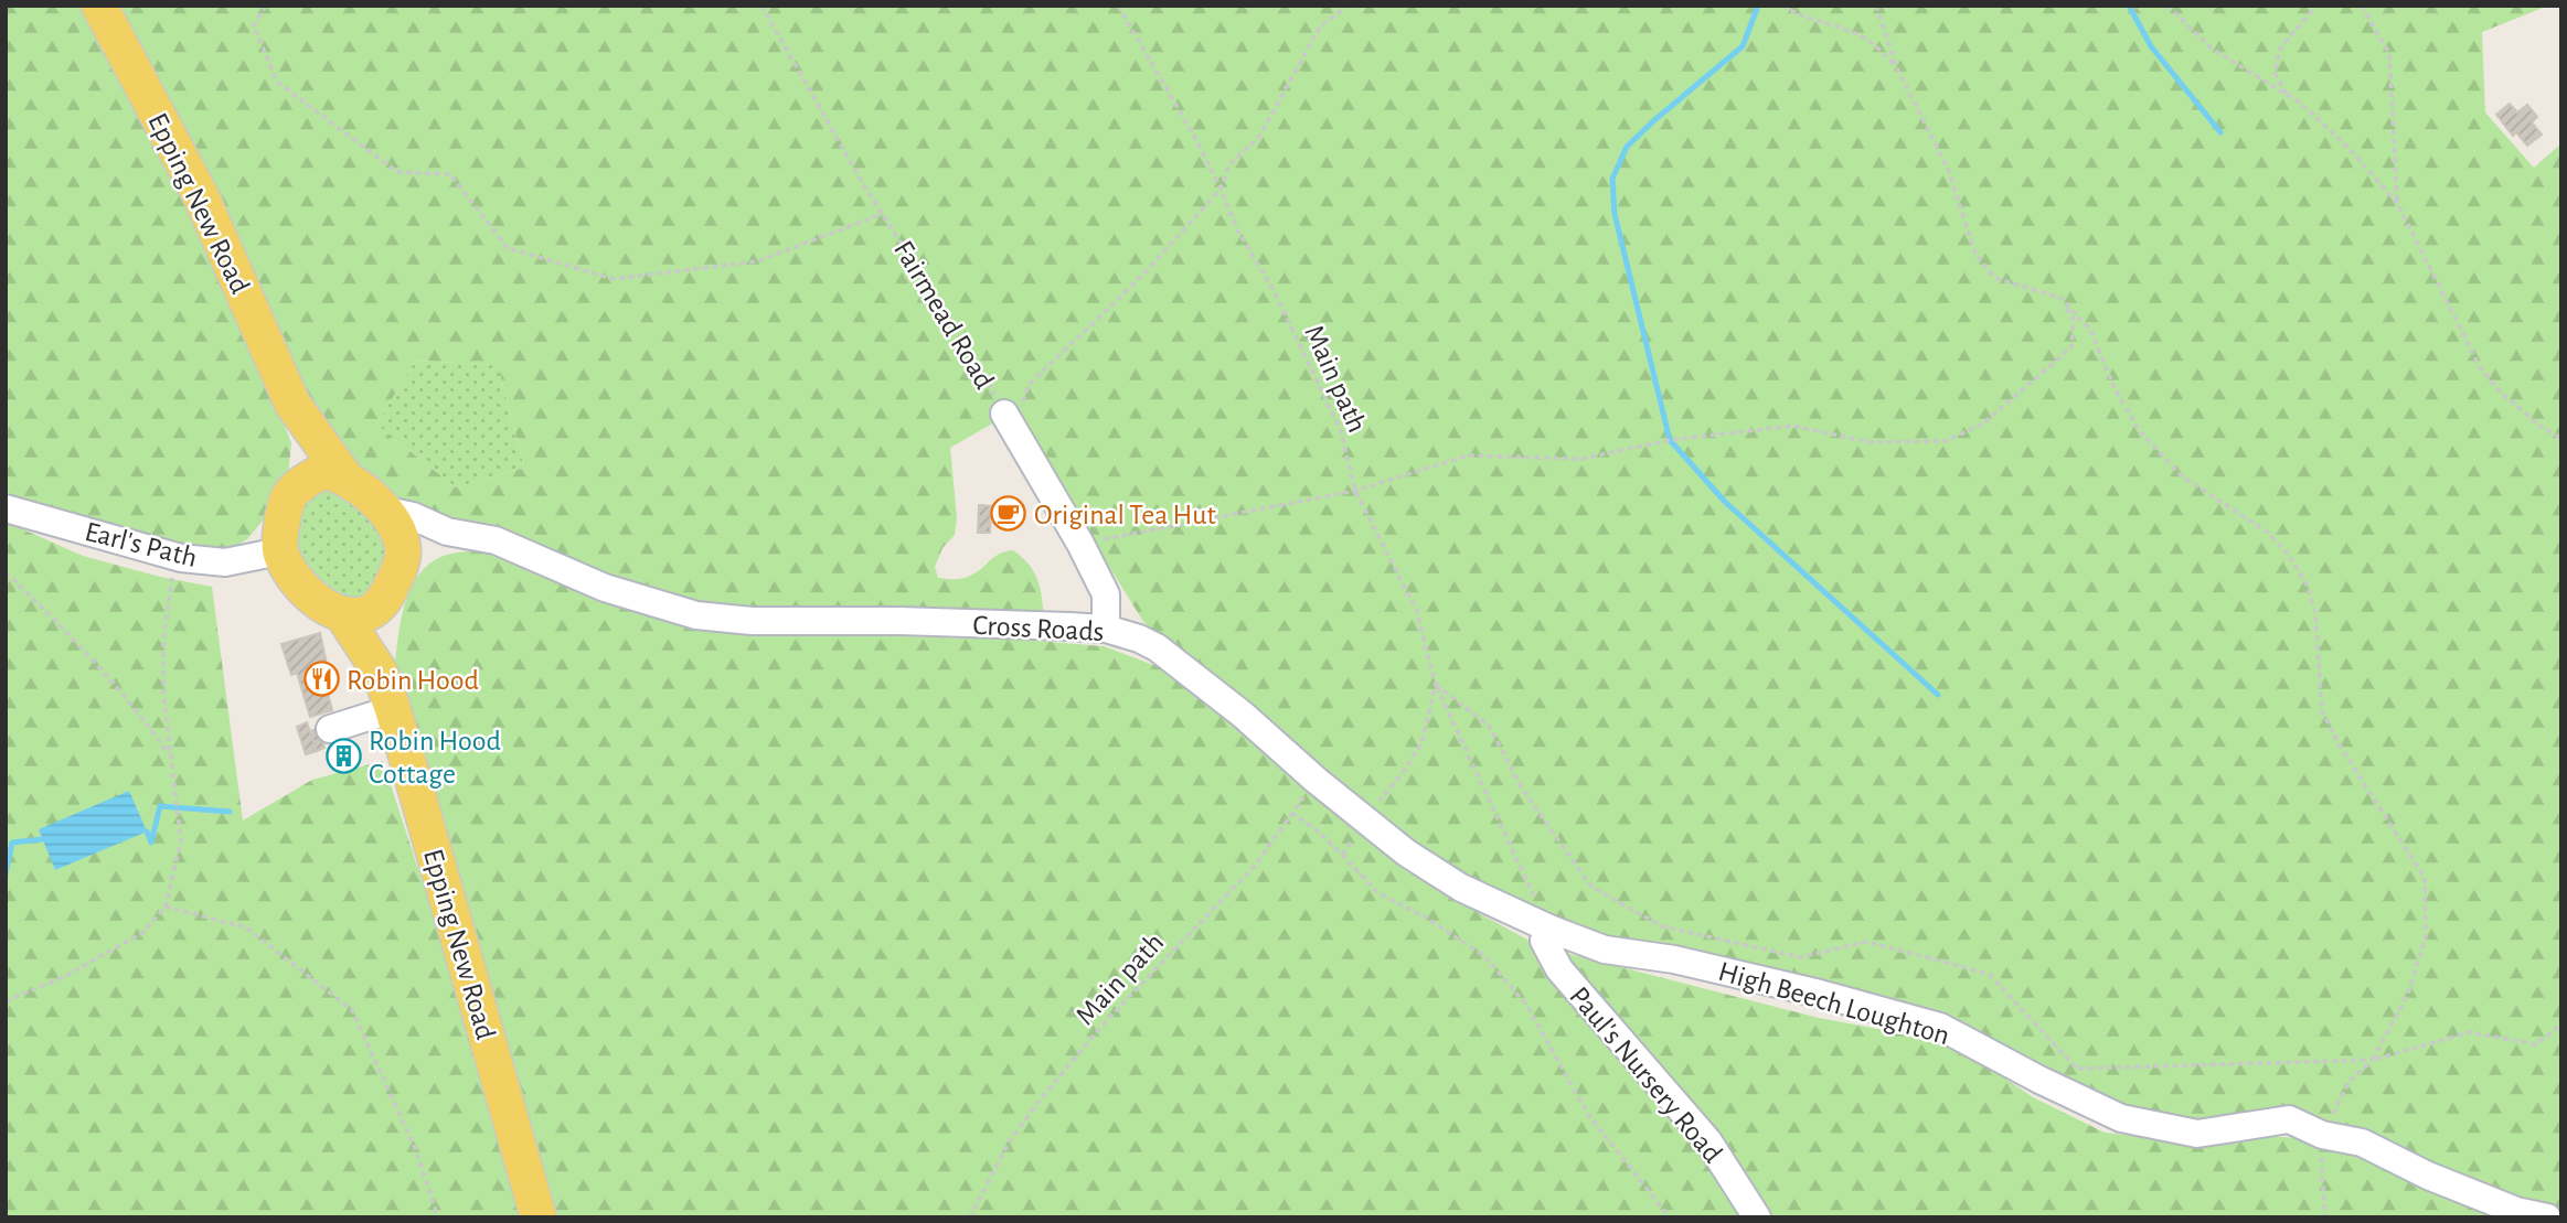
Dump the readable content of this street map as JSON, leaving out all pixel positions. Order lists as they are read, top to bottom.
{
  "streets": {
    "main road": ["Epping New Road"],
    "street": [
      "Earl's Path",
      "Cross Roads",
      "High Beech Loughton",
      "Paul's Nursery Road"
    ],
    "path": ["Fairmead Road", "Main path"]
  },
  "crossings": [
    ["Epping New Road", "Earl's Path"],
    ["Epping New Road", "Cross Roads"],
    ["Main path", "Cross Roads"],
    ["Earl's Path", "Cross Roads"],
    ["Cross Roads", "High Beech Loughton"],
    ["Cross Roads", "Paul's Nursery Road"],
    ["High Beech Loughton", "Paul's Nursery Road"]
  ],
  "places": {
    "cafe": ["Original Tea Hut"],
    "restaurant": ["Robin Hood"],
    "building": ["Robin Hood Cottage"]
  }
}
